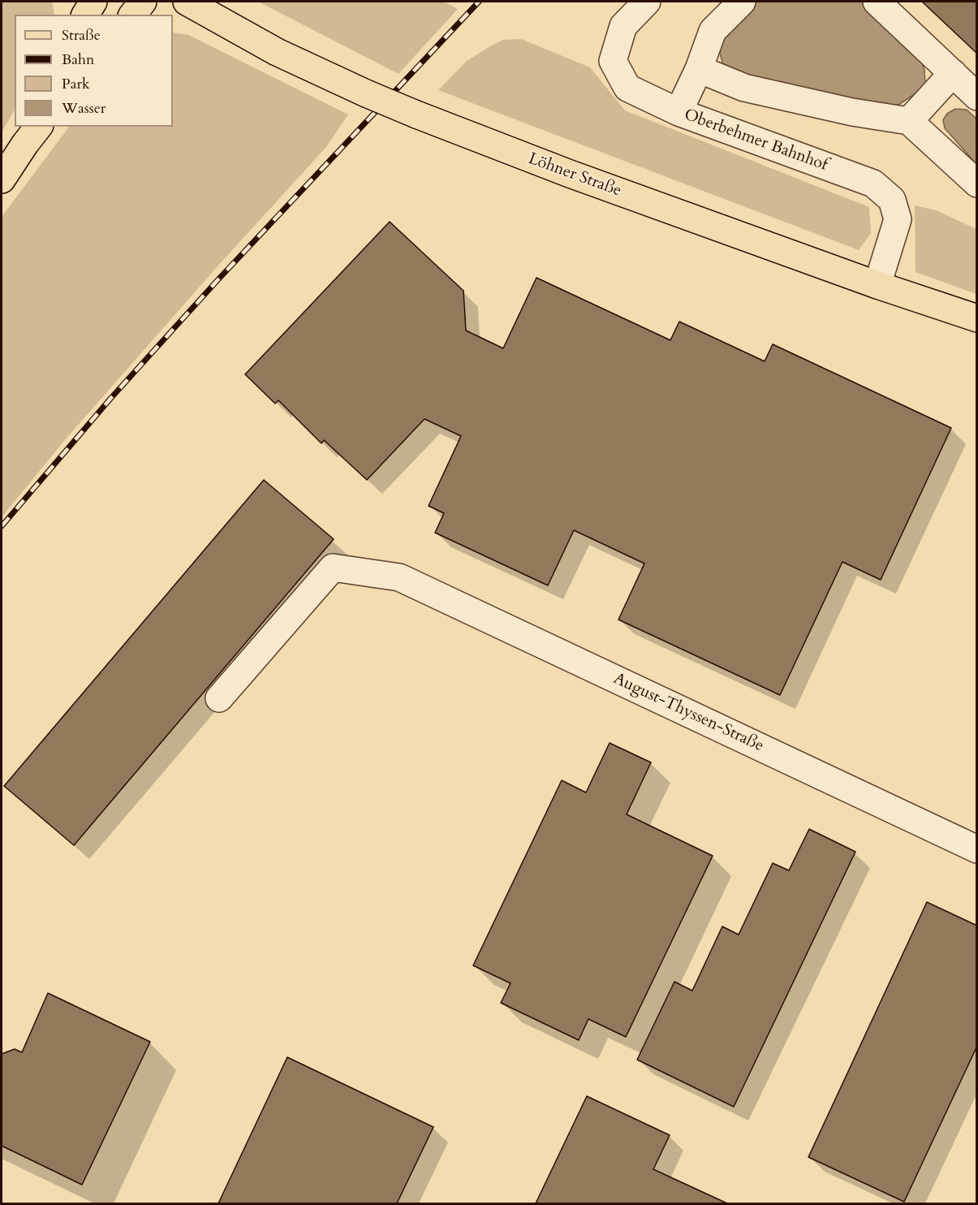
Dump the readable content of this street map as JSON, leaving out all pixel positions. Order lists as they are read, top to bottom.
{
  "streets": {
    "main road": ["Löhner Straße"],
    "street": ["Oberbehmer Bahnhof", "August-Thyssen-Straße"]
  },
  "crossings": [
    ["Oberbehmer Bahnhof", "Löhner Straße"]
  ],
  "legend": [
    "Straße",
    "Bahn",
    "Park",
    "Wasser"
  ]
}
